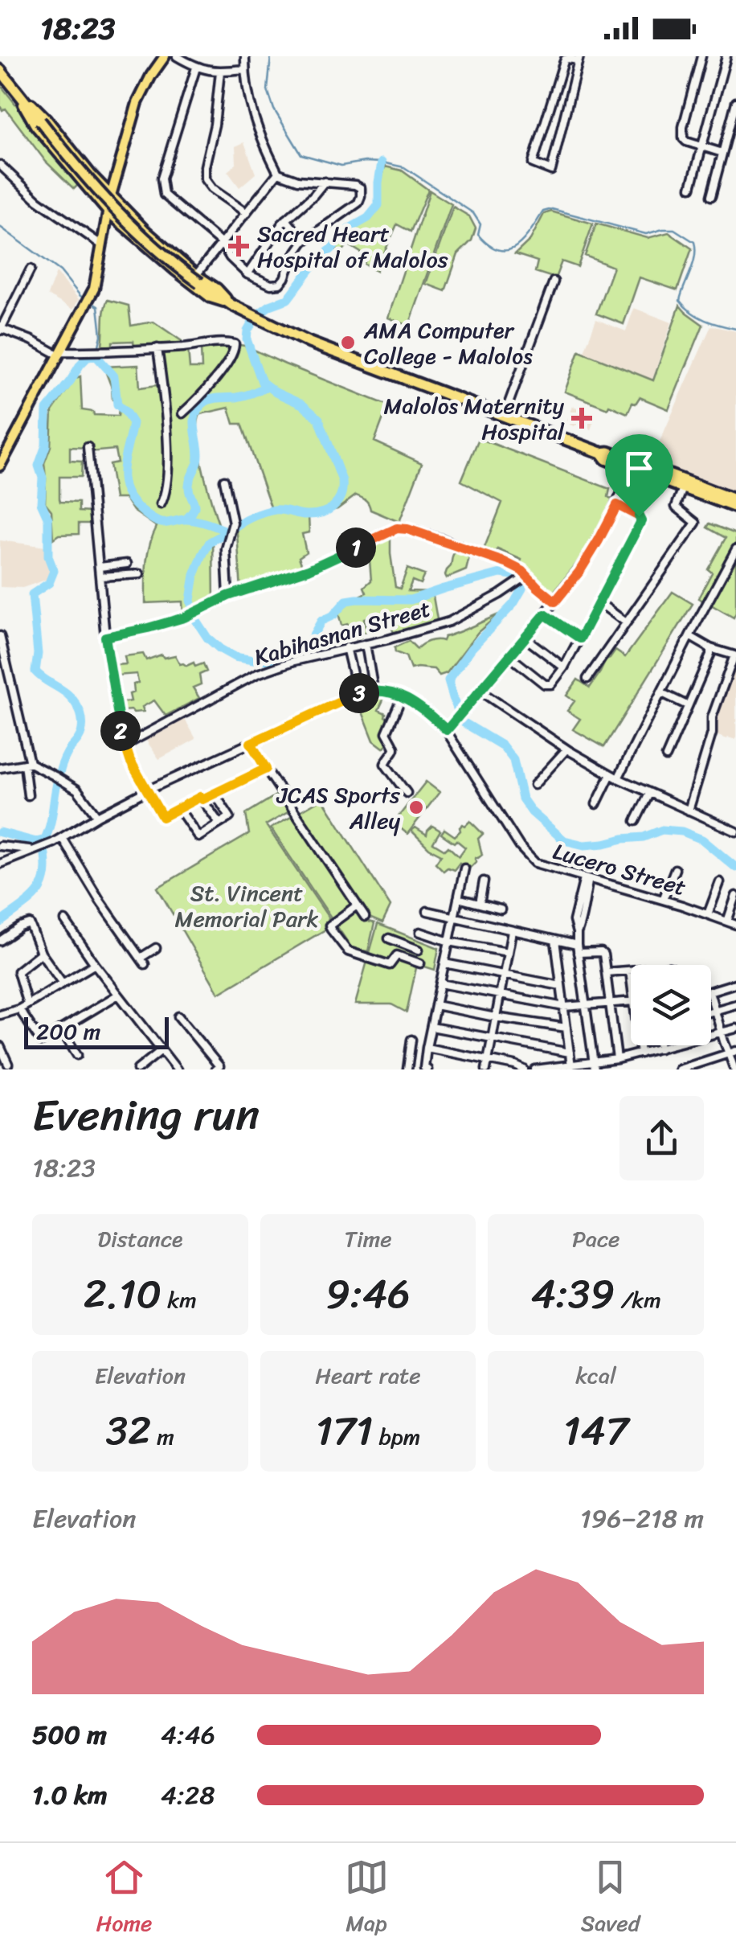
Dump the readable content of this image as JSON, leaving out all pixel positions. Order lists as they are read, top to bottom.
{
  "streets": {
    "street": ["Kabihasnan Street", "Lucero Street"]
  },
  "parks": ["St. Vincent Memorial Park"],
  "places": {
    "health": ["Sacred Heart Hospital of Malolos", "Malolos Maternity Hospital"],
    "other": ["AMA Computer College - Malolos", "JCAS Sports Alley"]
  },
  "scale_bar": "200 m",
  "page": {
    "status": "18:23",
    "pins": ["1", "3", "2"],
    "scale": "200 m",
    "heading": ["Evening run", "18:23"],
    "stats": [
      ["Distance", "2.10 km"],
      ["Time", "9:46"],
      ["Pace", "4:39 /km"],
      ["Elevation", "32 m"],
      ["Heart rate", "171 bpm"],
      ["kcal", "147"]
    ],
    "chart": ["Elevation", "196–218 m"],
    "list": [
      {
        "name": "500 m",
        "note": "4:46"
      },
      {
        "name": "1.0 km",
        "note": "4:28"
      }
    ],
    "tabs": ["Home", "Map", "Saved"]
  }
}
